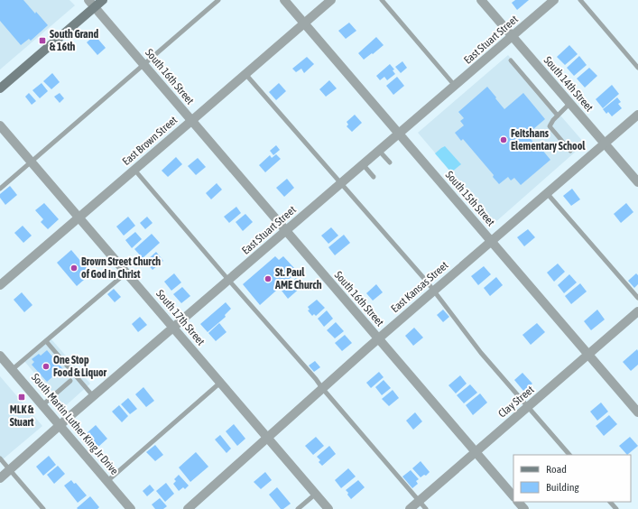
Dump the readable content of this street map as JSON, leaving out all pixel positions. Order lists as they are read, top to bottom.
{
  "streets": {
    "street": [
      "East Stuart Street",
      "South 16th Street",
      "South 14th Street",
      "East Brown Street",
      "South 15th Street",
      "East Kansas Street",
      "South 17th Street",
      "Clay Street",
      "South Martin Luther King Jr Drive"
    ]
  },
  "crossings": [
    ["East Stuart Street", "South 16th Street"],
    ["East Stuart Street", "South 14th Street"],
    ["East Stuart Street", "South 15th Street"],
    ["East Stuart Street", "South 17th Street"],
    ["East Stuart Street", "South Martin Luther King Jr Drive"],
    ["South 16th Street", "East Brown Street"],
    ["South 16th Street", "East Kansas Street"],
    ["South 16th Street", "Clay Street"],
    ["South 14th Street", "East Kansas Street"],
    ["East Brown Street", "South 15th Street"],
    ["East Brown Street", "South 17th Street"],
    ["South 15th Street", "East Kansas Street"],
    ["South 15th Street", "Clay Street"],
    ["East Kansas Street", "South 17th Street"]
  ],
  "places": {
    "transit": ["South Grand & 16th", "MLK & Stuart"],
    "other": [
      "Feitshans Elementary School",
      "Brown Street Church of God in Christ",
      "St. Paul AME Church",
      "One Stop Food & Liquor"
    ]
  },
  "legend": ["Road", "Building"]
}
